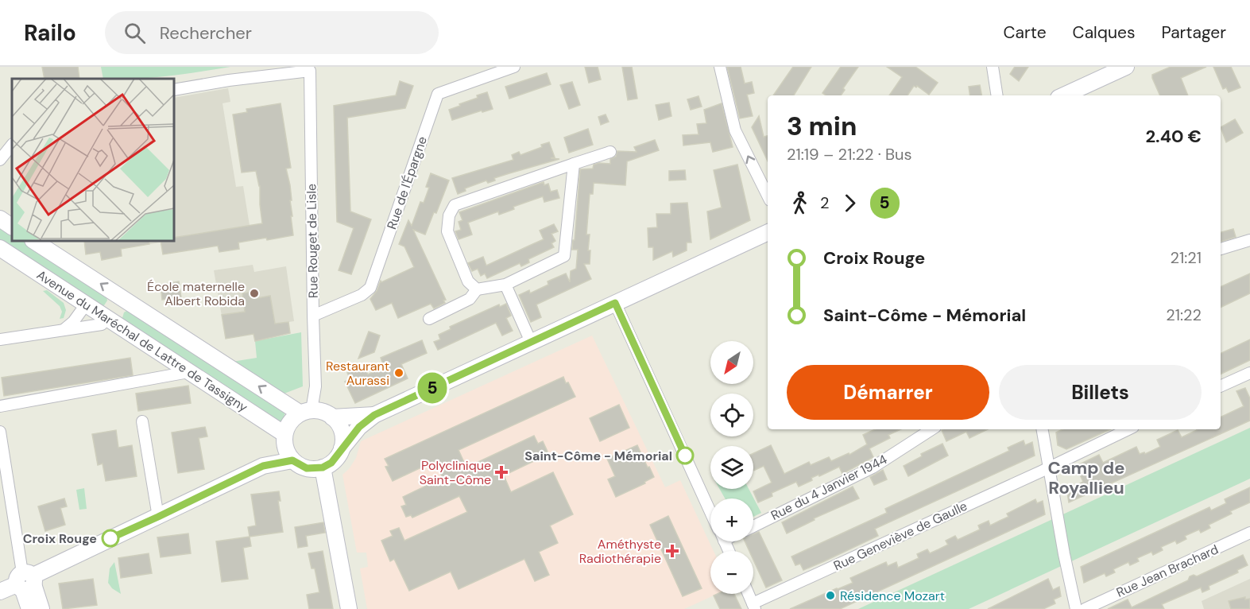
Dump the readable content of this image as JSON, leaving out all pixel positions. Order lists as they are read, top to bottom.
{
  "streets": {
    "street": [
      "Rue de l'Épargne",
      "Rue Rouget de Lisle",
      "Avenue du Maréchal de Lattre de Tassigny",
      "Rue du 4 Janvier 1944",
      "Rue Geneviève de Gaulle",
      "Rue Jean Brachard"
    ]
  },
  "crossings": [
    ["Rue de l'Épargne", "Rue Rouget de Lisle"],
    ["Rue Rouget de Lisle", "Avenue du Maréchal de Lattre de Tassigny"]
  ],
  "districts": ["Camp de Royallieu"],
  "places": {
    "other": [
      "École maternelle Albert Robida",
      "Restaurant Aurassi",
      "Saint-Côme - Mémorial",
      "Croix Rouge",
      "Résidence Mozart"
    ],
    "health": ["Polyclinique Saint-Côme", "Améthyste Radiothérapie"]
  },
  "lines": ["bus line 5"],
  "north": "bottom left",
  "page": {
    "header": "Railo",
    "search": "Rechercher",
    "nav": ["Carte", "Calques", "Partager"],
    "on_map": "5",
    "heading": ["3 min", "21:19 – 21:22 · Bus", "2.40 €"],
    "legs": ["2", "5"],
    "list": [
      {
        "name": "Croix Rouge",
        "value": "21:21"
      },
      {
        "name": "Saint-Côme - Mémorial",
        "value": "21:22"
      }
    ],
    "map_buttons": ["+", "−"],
    "buttons": ["Démarrer", "Billets"]
  }
}
